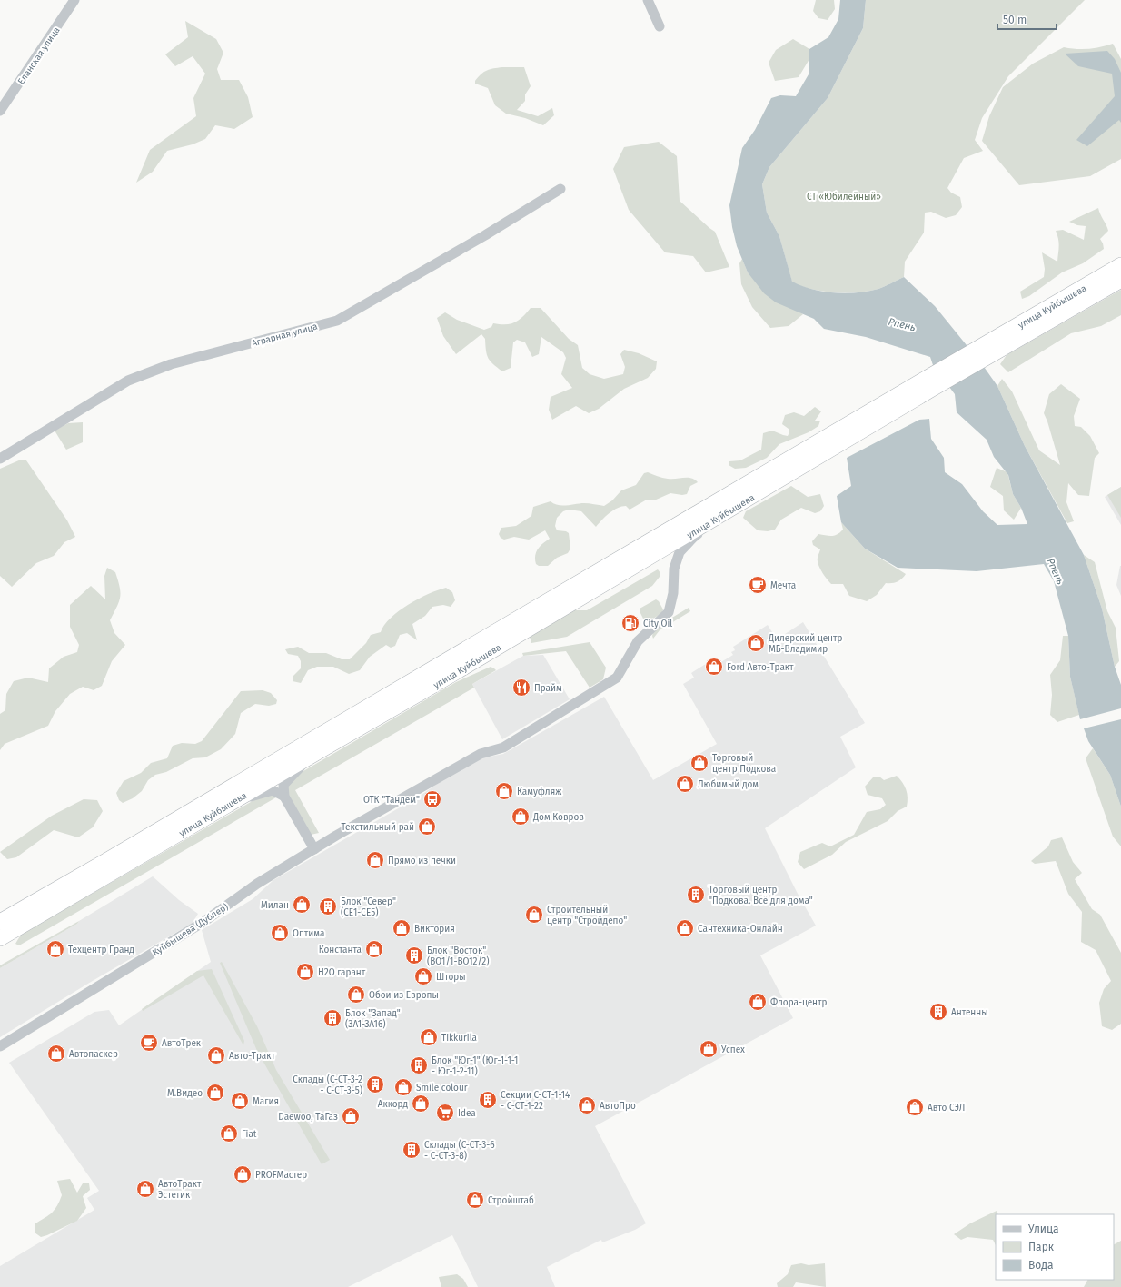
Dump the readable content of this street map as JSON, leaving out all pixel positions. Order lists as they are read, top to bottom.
{
  "streets": {
    "highway": ["улица Куйбышева"],
    "street": ["Еланская улица", "Аграрная улица", "Куйбышева (Дублер)"]
  },
  "crossings": [
    ["улица Куйбышева", "Куйбышева (Дублер)"]
  ],
  "water": ["Рпень"],
  "parks": ["СТ «Юбилейный»"],
  "places": {
    "cafe": ["Мечта", "АвтоТрек"],
    "fuel station": ["City Oil"],
    "shop": [
      "Дилерский центр МБ-Владимир",
      "Ford Авто-Тракт",
      "Торговый центр Подкова",
      "Любимый дом",
      "Камуфляж",
      "Дом Ковров",
      "Текстильный рай",
      "Прямо из печки",
      "Милан",
      "Строительный центр \"Стройдепо\"",
      "Виктория",
      "Сантехника-Онлайн",
      "Оптима",
      "Техцентр Гранд",
      "Константа",
      "H2O гарант",
      "Шторы",
      "Обои из Европы",
      "Флора-центр",
      "Tikkurila",
      "Успех",
      "Автопаскер",
      "Авто-Тракт",
      "Smile colour",
      "М.Видео",
      "Магия",
      "Аккорд",
      "АвтоПро",
      "Авто СЭЛ",
      "Daewoo, ТаГаз",
      "Fiat",
      "PROFМастер",
      "АвтоТракт Эстетик",
      "Стройштаб"
    ],
    "restaurant": ["Прайм"],
    "bus stop": ["ОТК \"Тандем\""],
    "building": [
      "Торговый центр \"Подкова. Всё для дома\"",
      "Блок \"Север\" (СЕ1-СЕ5)",
      "Блок \"Восток\" (ВО1/1-ВО12/2)",
      "Антенны",
      "Блок \"Запад\" (ЗА1-ЗА16)",
      "Блок \"Юг-1\" (Юг-1-1-1 - Юг-1-2-11)",
      "Склады (С-СТ-3-2 - С-СТ-3-5)",
      "Секции С-СТ-1-14 - С-СТ-1-22",
      "Склады (С-СТ-3-6 - С-СТ-3-8)"
    ],
    "supermarket": ["Idea"]
  },
  "legend": ["Улица", "Парк", "Вода"],
  "scale_bar": "50 m"
}
